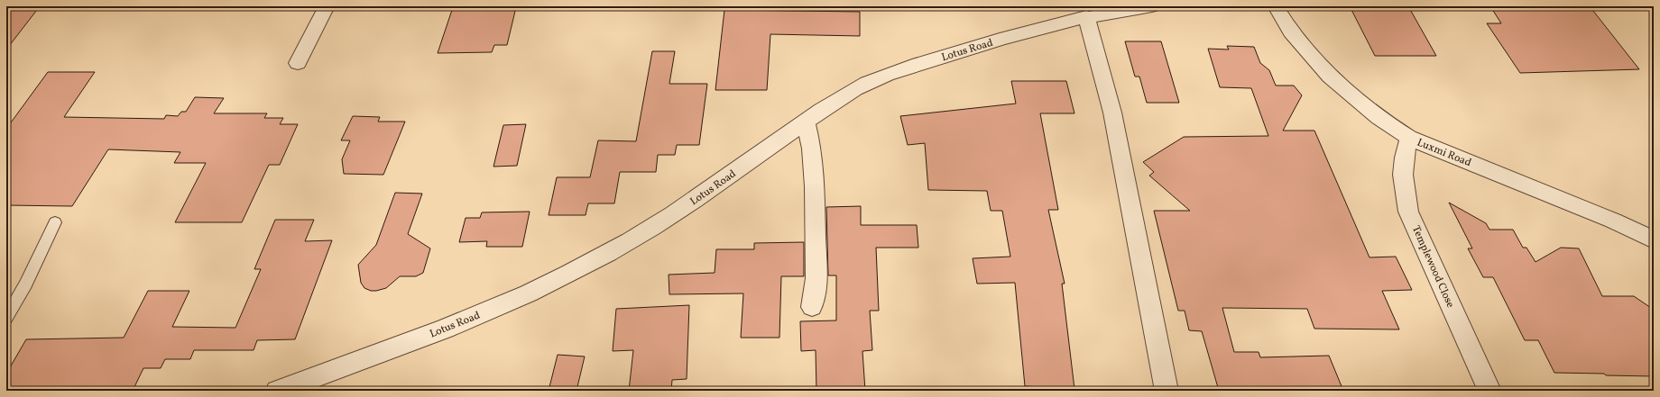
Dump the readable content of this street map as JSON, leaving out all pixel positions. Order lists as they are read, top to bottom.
{
  "streets": {
    "street": ["Lotus Road", "Luxmi Road", "Templewood Close"]
  },
  "crossings": [
    ["Luxmi Road", "Templewood Close"]
  ]
}
